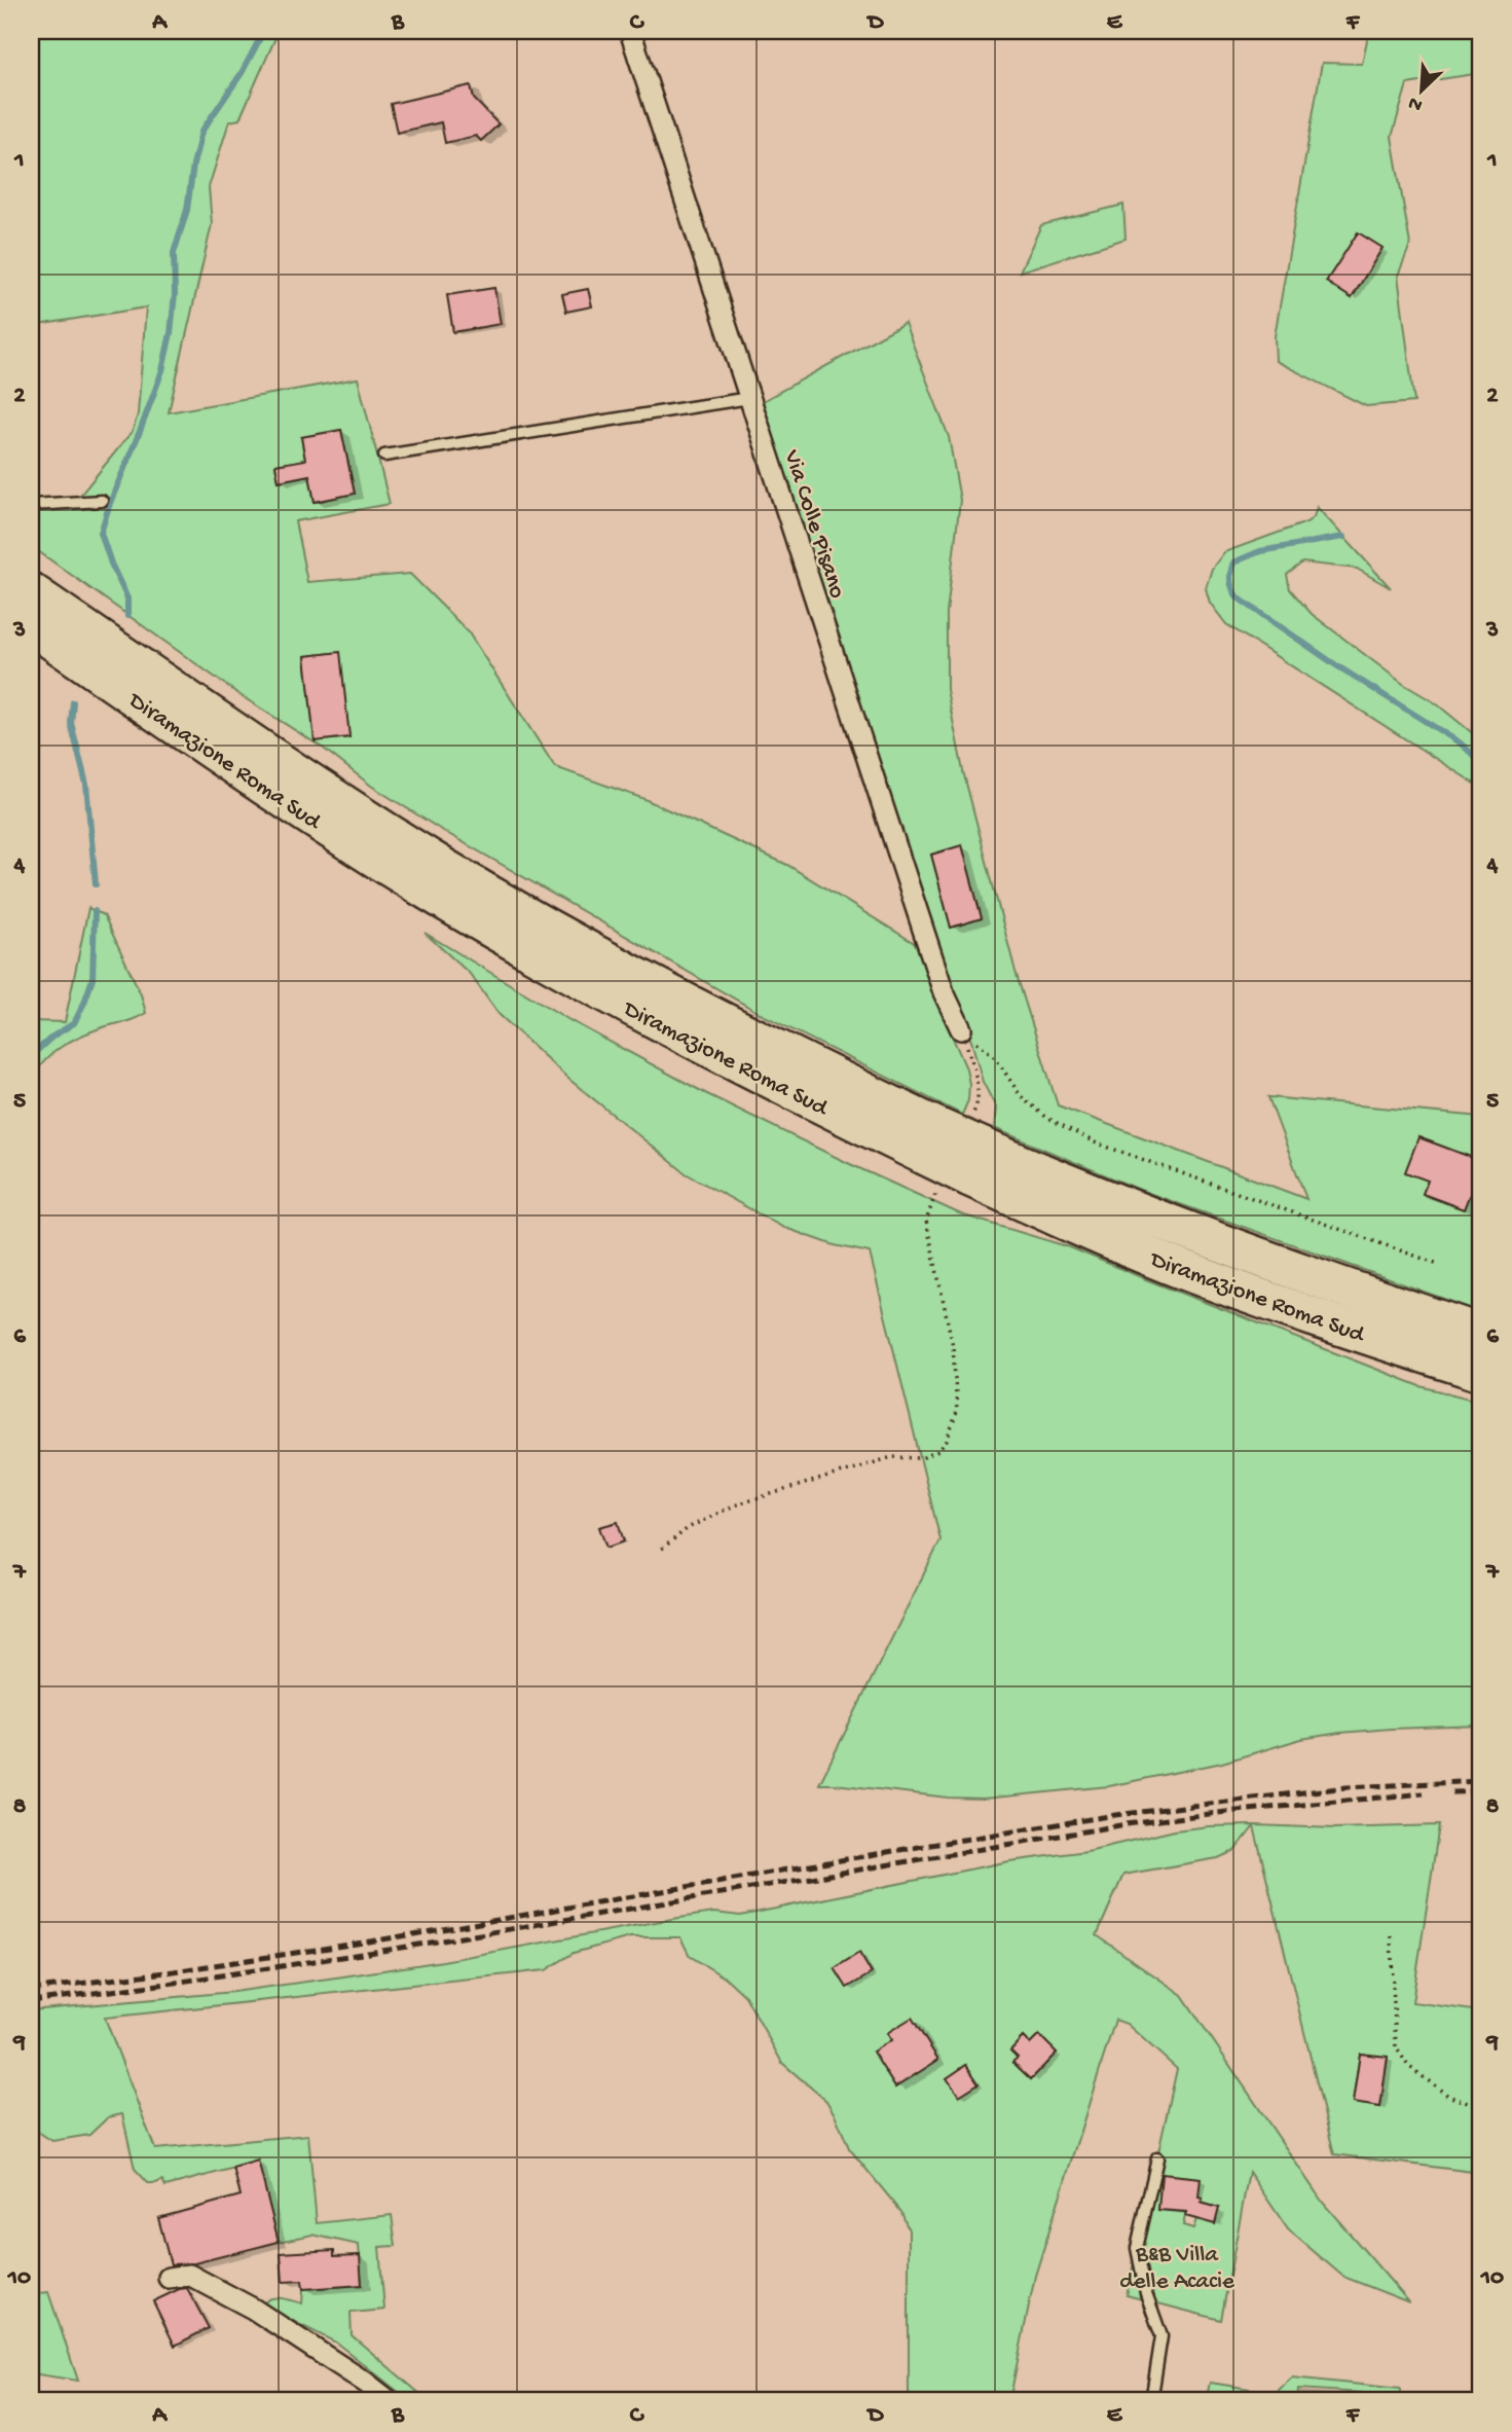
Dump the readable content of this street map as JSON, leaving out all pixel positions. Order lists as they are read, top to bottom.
{
  "streets": {
    "highway": ["Diramazione Roma Sud"],
    "street": ["Via Colle Pisano"]
  },
  "parks": ["B&B Villa delle Acacie"],
  "north": "bottom left",
  "grid": {
    "columns": [
      "A",
      "B",
      "C",
      "D",
      "E",
      "F"
    ],
    "rows": [
      "1",
      "2",
      "3",
      "4",
      "5",
      "6",
      "7",
      "8",
      "9",
      "10"
    ]
  }
}
